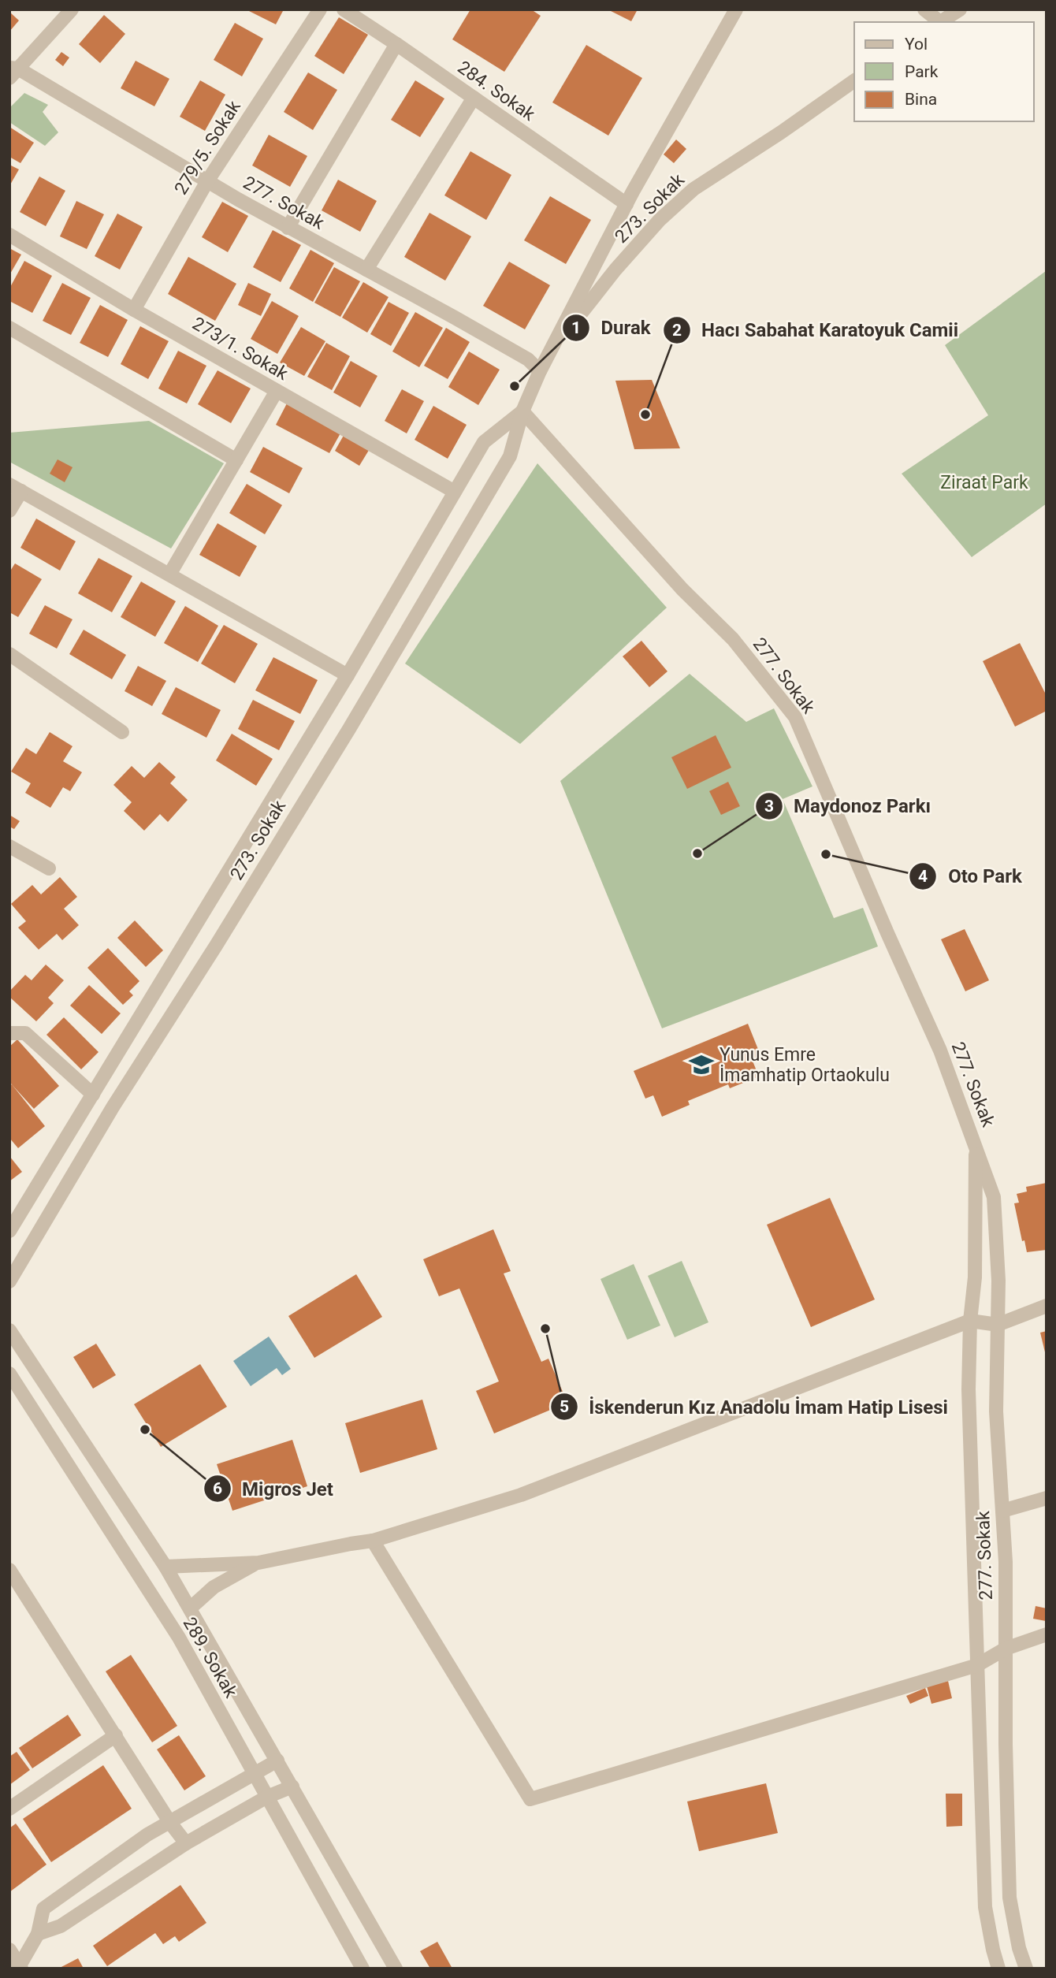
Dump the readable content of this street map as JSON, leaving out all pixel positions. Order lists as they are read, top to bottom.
{
  "streets": {
    "street": [
      "284. Sokak",
      "279/5. Sokak",
      "277. Sokak",
      "273. Sokak",
      "273/1. Sokak",
      "289. Sokak"
    ]
  },
  "crossings": [
    ["284. Sokak", "273. Sokak"],
    ["279/5. Sokak", "277. Sokak"],
    ["279/5. Sokak", "273/1. Sokak"],
    ["277. Sokak", "273. Sokak"],
    ["273. Sokak", "273/1. Sokak"]
  ],
  "parks": ["Ziraat Park"],
  "places": {
    "other": [
      "Durak",
      "Hacı Sabahat Karatoyuk Camii",
      "Maydonoz Parkı",
      "Oto Park",
      "İskenderun Kız Anadolu İmam Hatip Lisesi",
      "Migros Jet"
    ],
    "school or university": ["Yunus Emre İmamhatip Ortaokulu"]
  },
  "legend": ["Yol", "Park", "Bina"]
}
